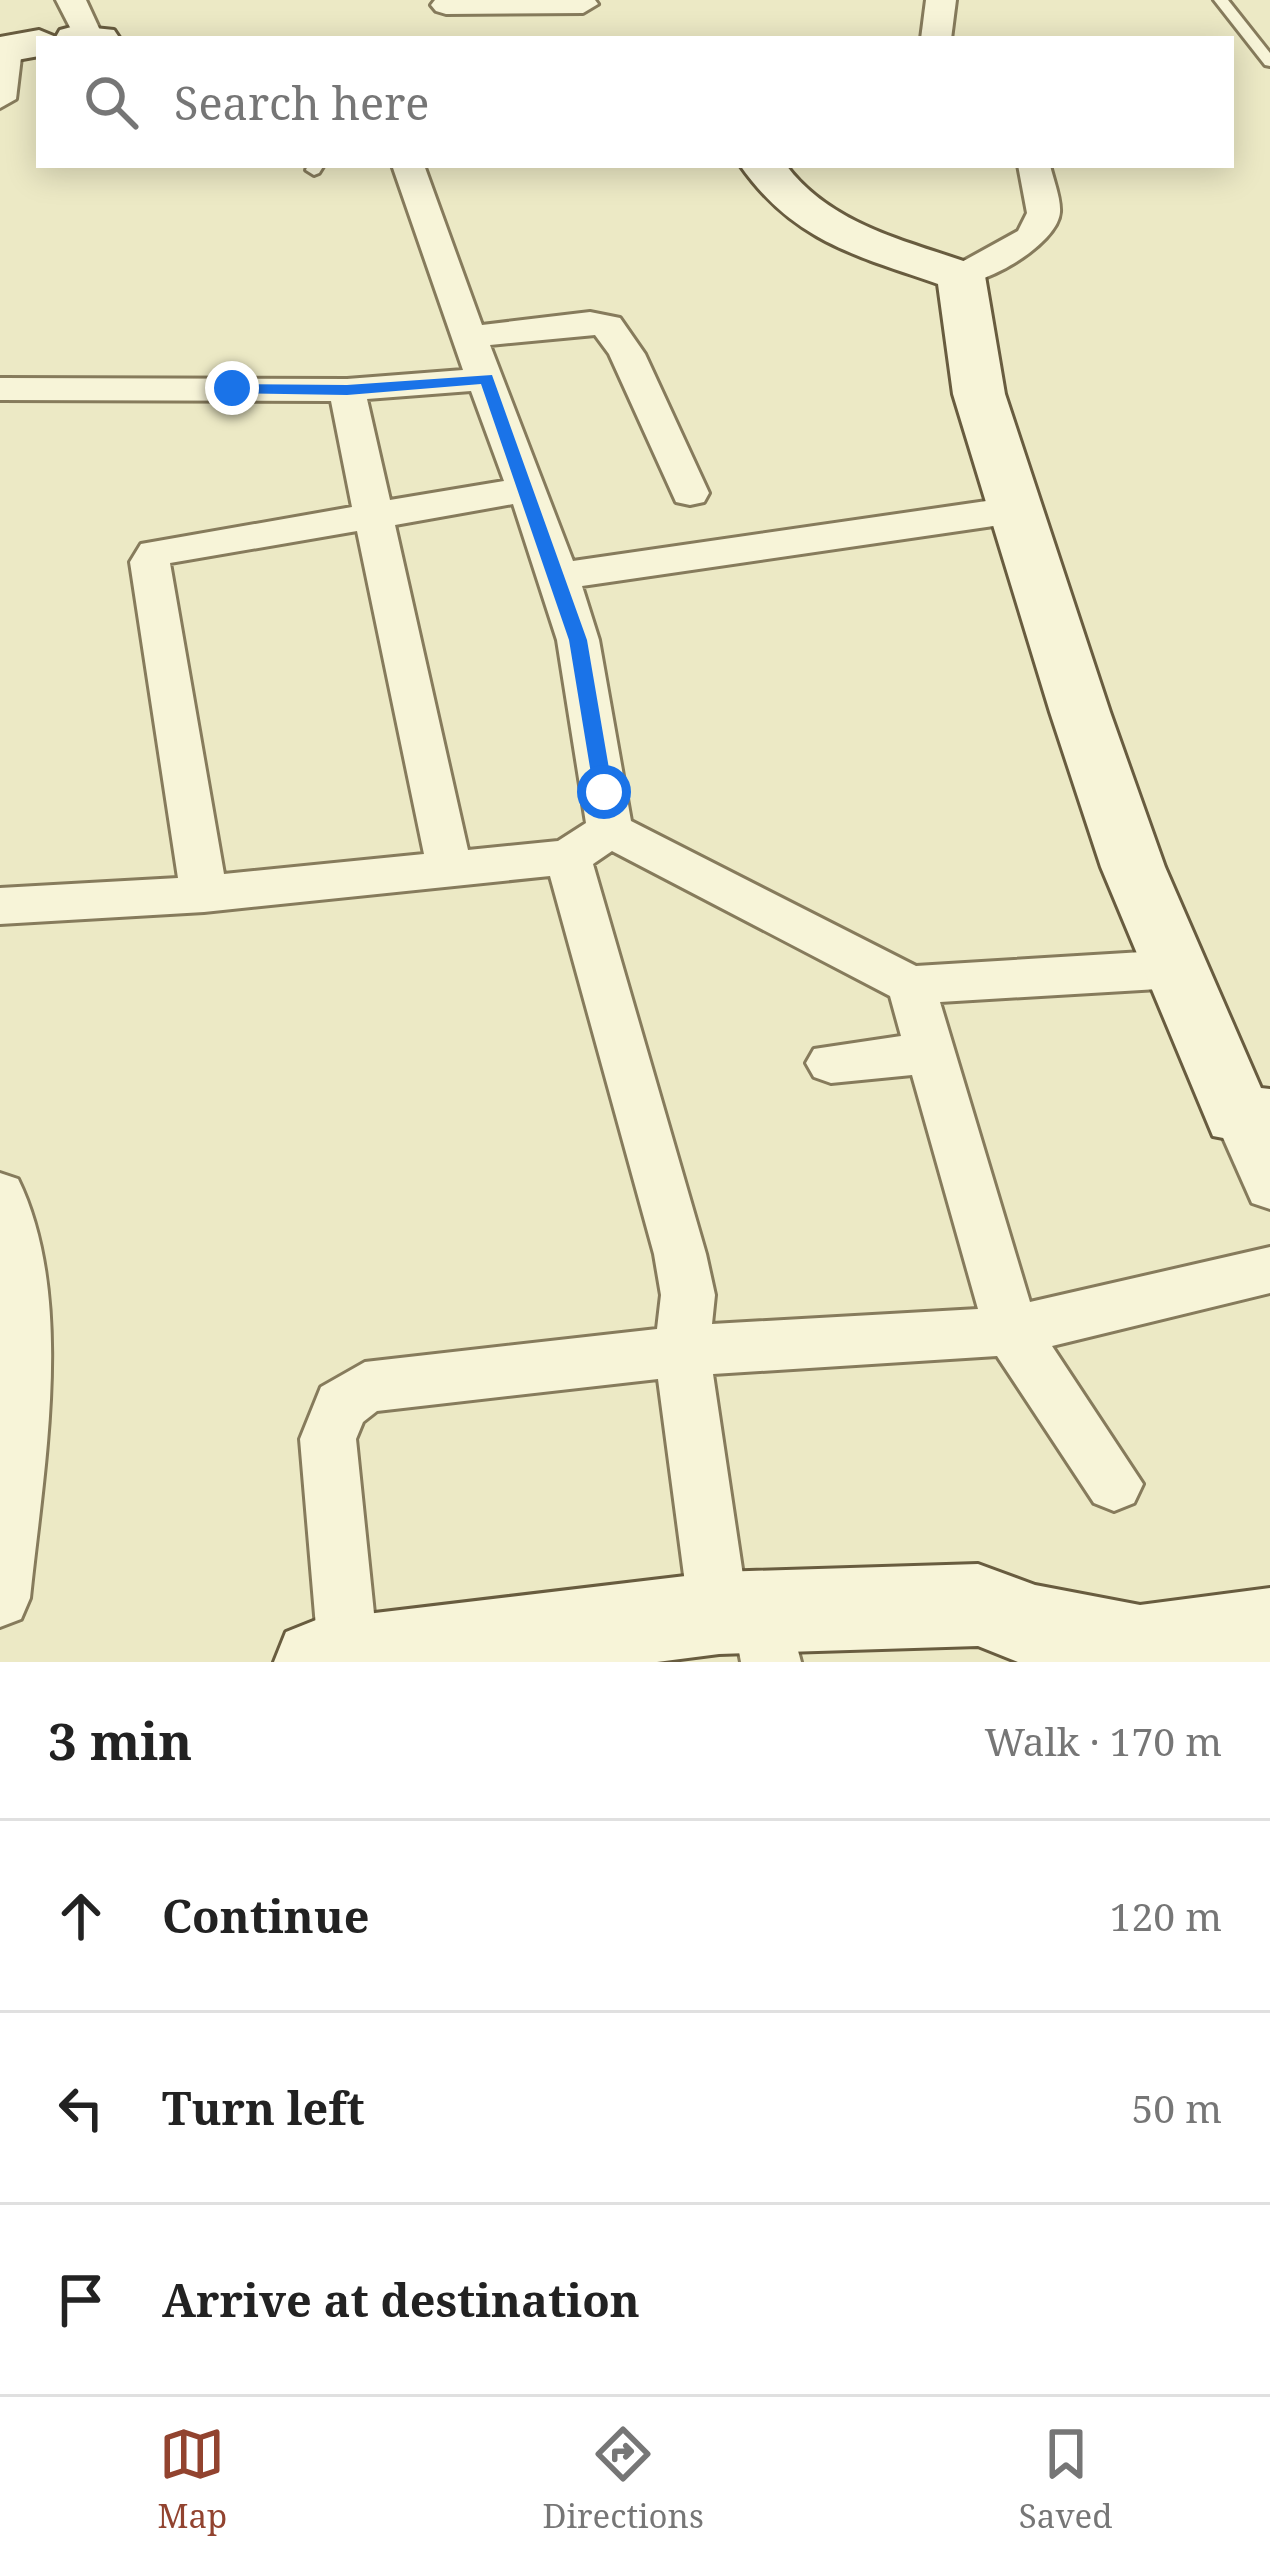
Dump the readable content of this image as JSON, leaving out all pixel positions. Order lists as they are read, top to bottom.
{
  "page": {
    "search": "Search here",
    "heading": ["3 min", "Walk · 170 m"],
    "list": [
      ["Continue", "120 m"],
      ["Turn left", "50 m"],
      "Arrive at destination"
    ],
    "nav": ["Map", "Directions", "Saved"]
  }
}
